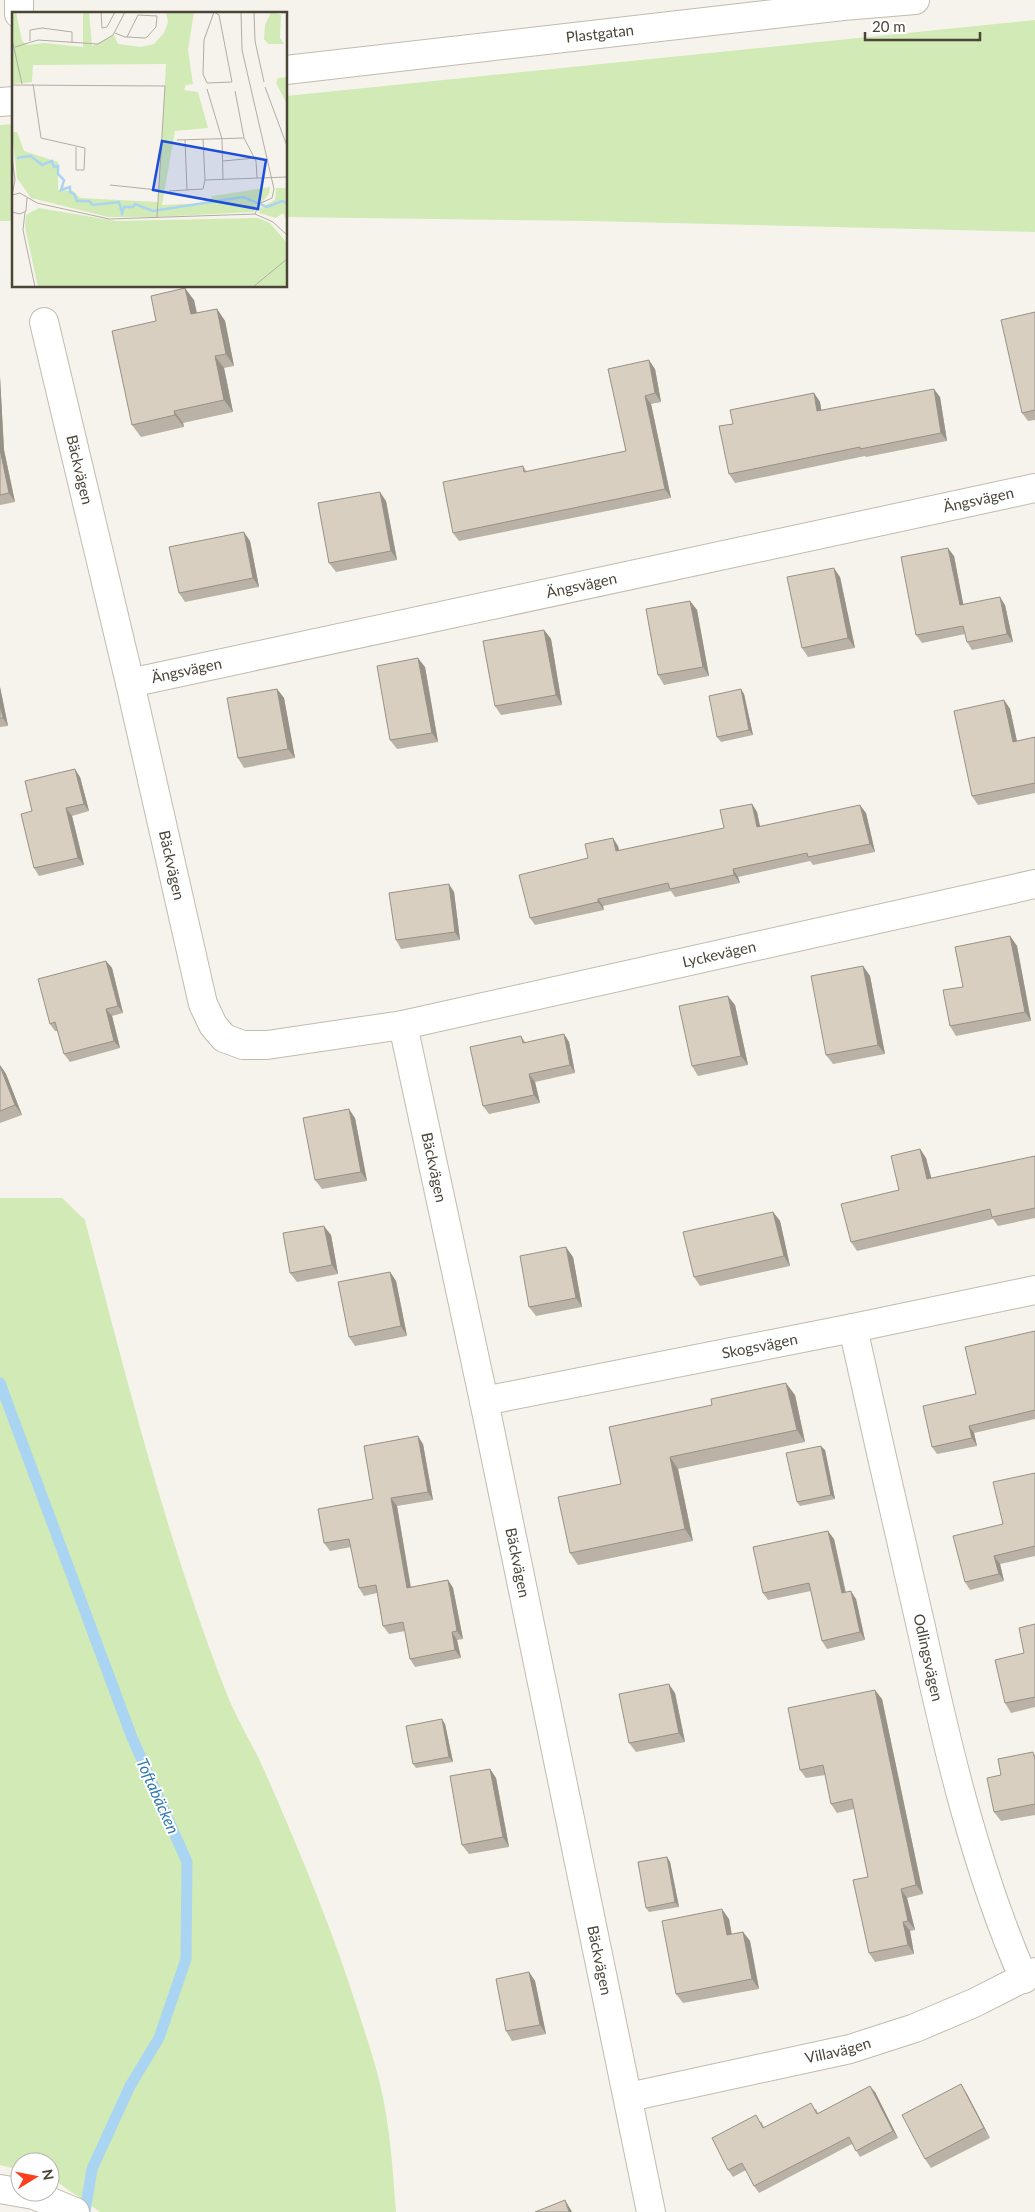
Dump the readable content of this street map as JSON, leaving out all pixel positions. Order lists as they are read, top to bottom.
{
  "streets": {
    "street": [
      "Plastgatan",
      "Bäckvägen",
      "Ängsvägen",
      "Lyckevägen",
      "Skogsvägen",
      "Odlingsvägen",
      "Villavägen"
    ]
  },
  "crossings": [
    ["Bäckvägen", "Ängsvägen"],
    ["Bäckvägen", "Lyckevägen"],
    ["Bäckvägen", "Skogsvägen"],
    ["Bäckvägen", "Villavägen"],
    ["Skogsvägen", "Odlingsvägen"],
    ["Odlingsvägen", "Villavägen"]
  ],
  "water": ["Toftabäcken"],
  "scale_bar": "20 m",
  "north": "right"
}
